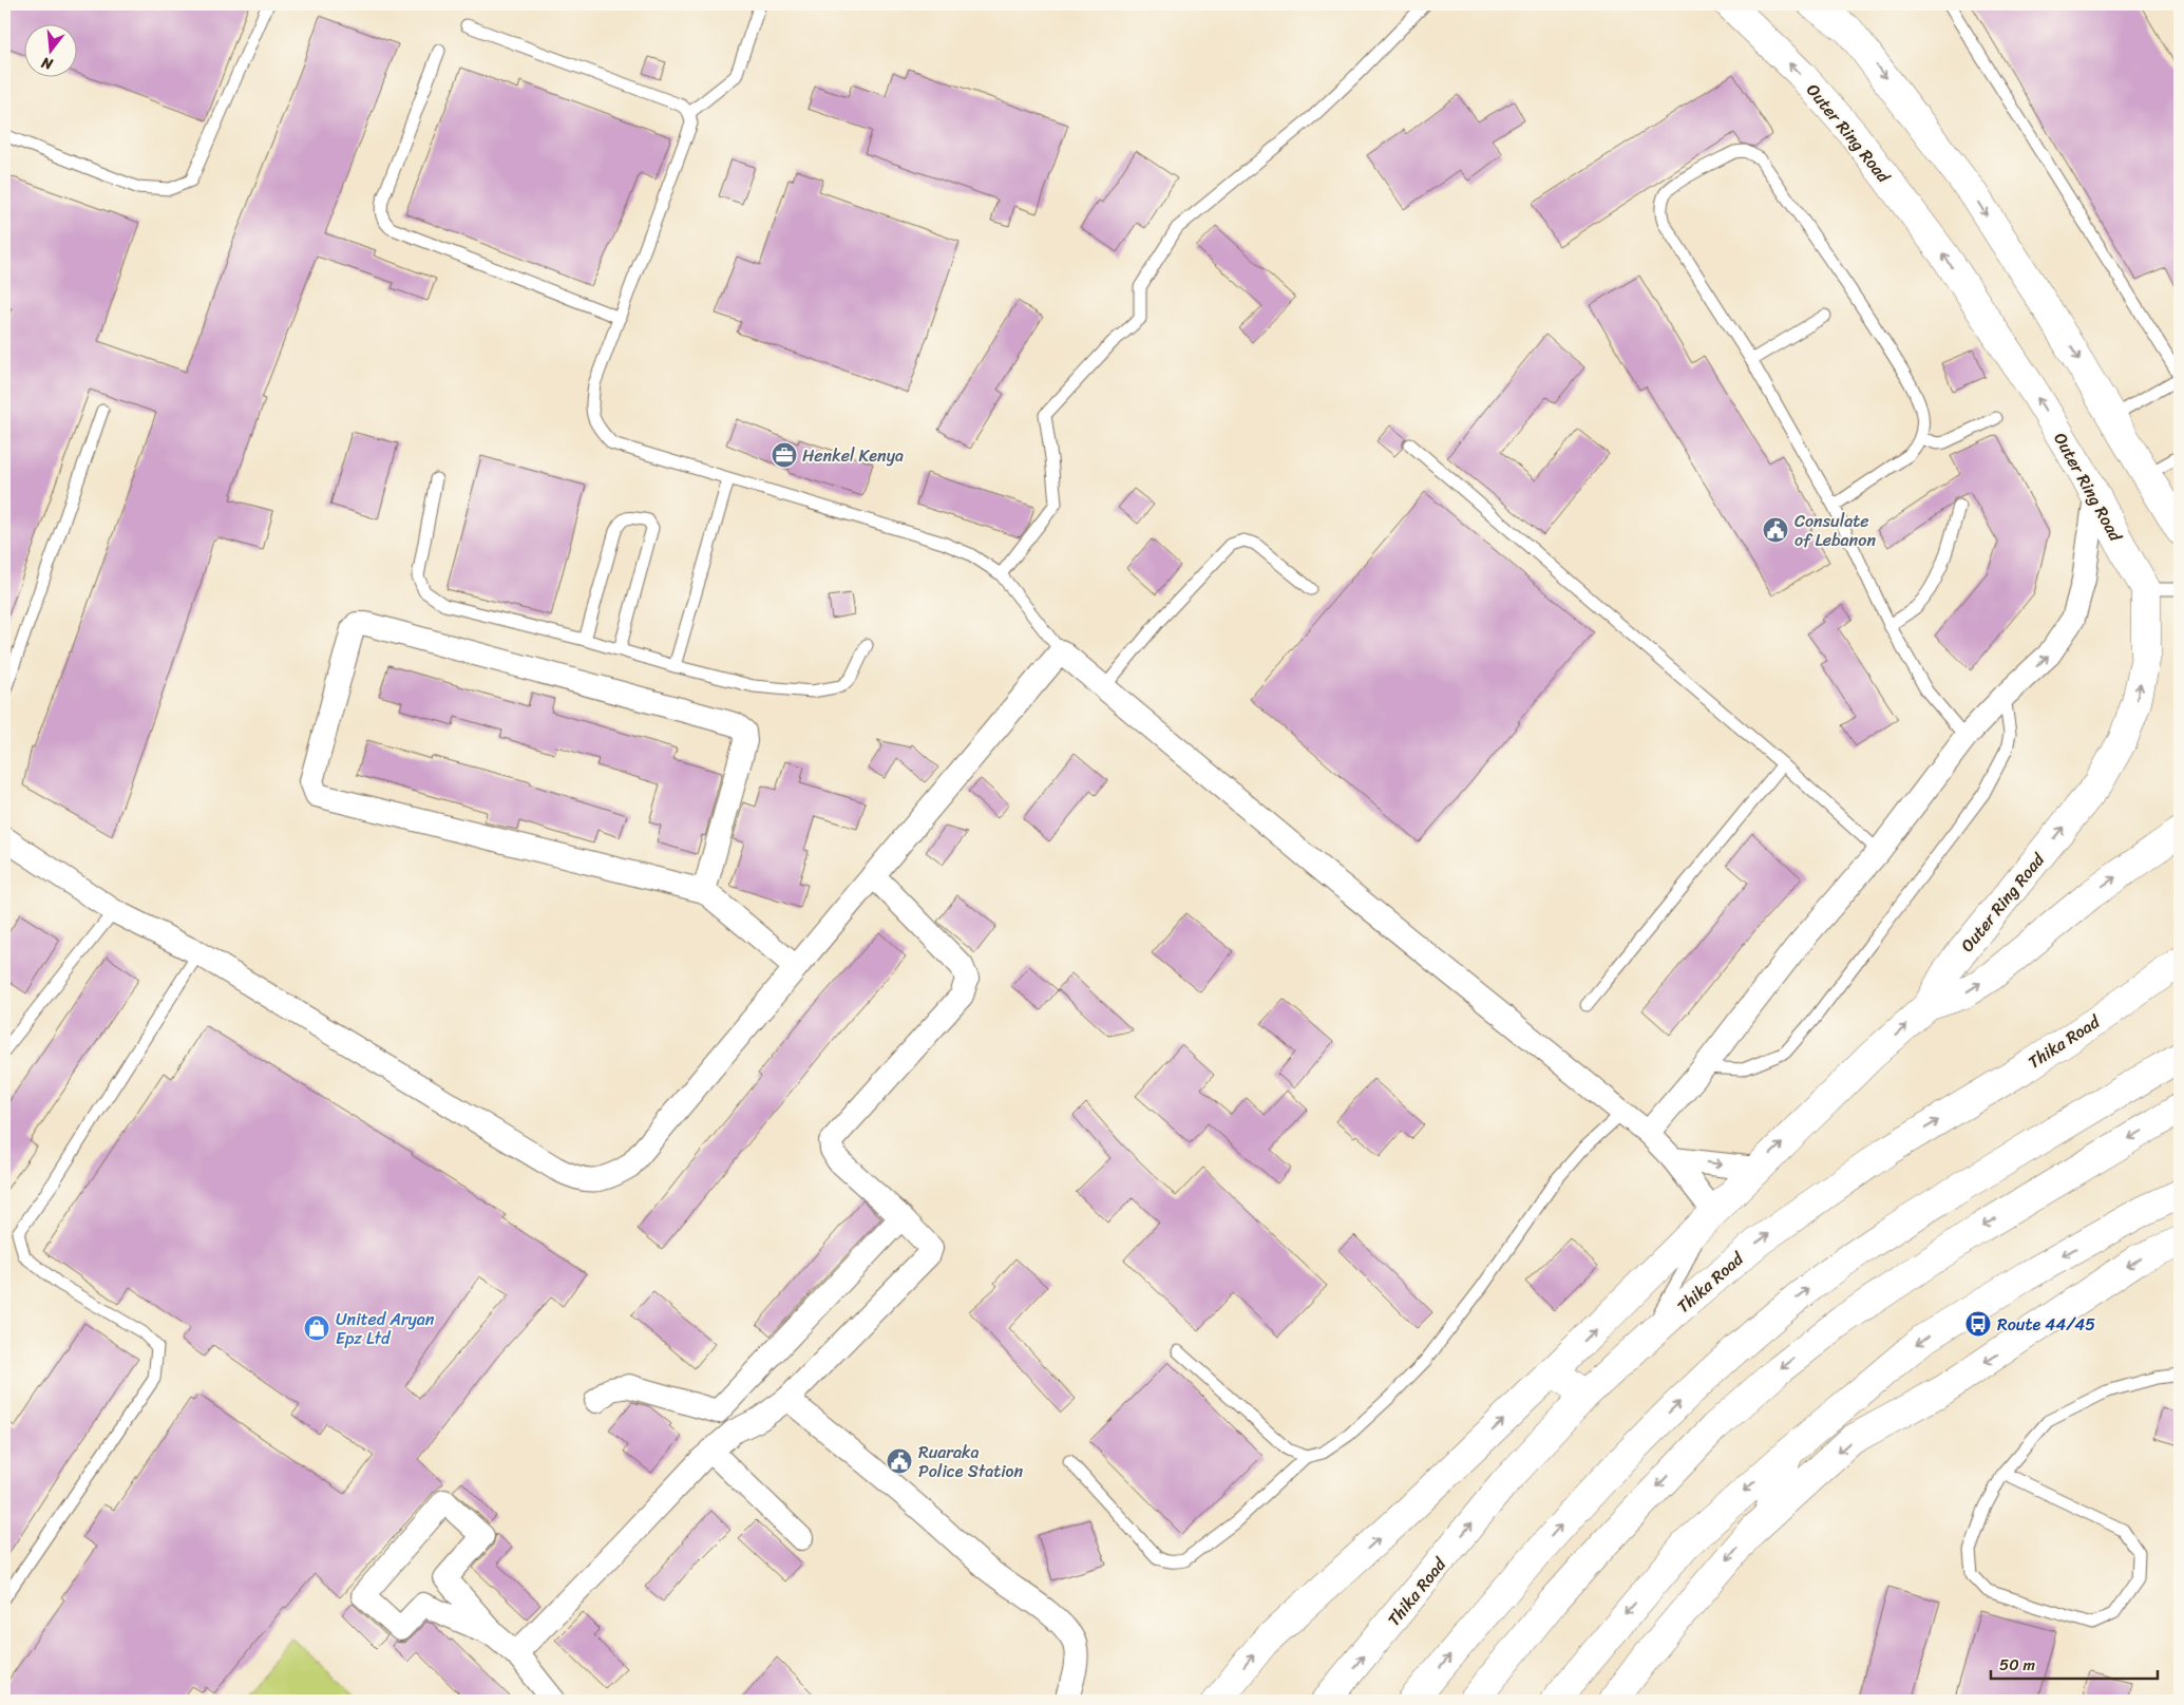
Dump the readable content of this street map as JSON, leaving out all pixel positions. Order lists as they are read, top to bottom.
{
  "streets": {
    "main road": ["Outer Ring Road", "Thika Road"]
  },
  "places": {
    "office": ["Henkel Kenya"],
    "public building": ["Consulate of Lebanon", "Ruaraka Police Station"],
    "bus stop": ["Route 44/45"],
    "shop": ["United Aryan Epz Ltd"]
  },
  "scale_bar": "50 m",
  "north": "bottom"
}
